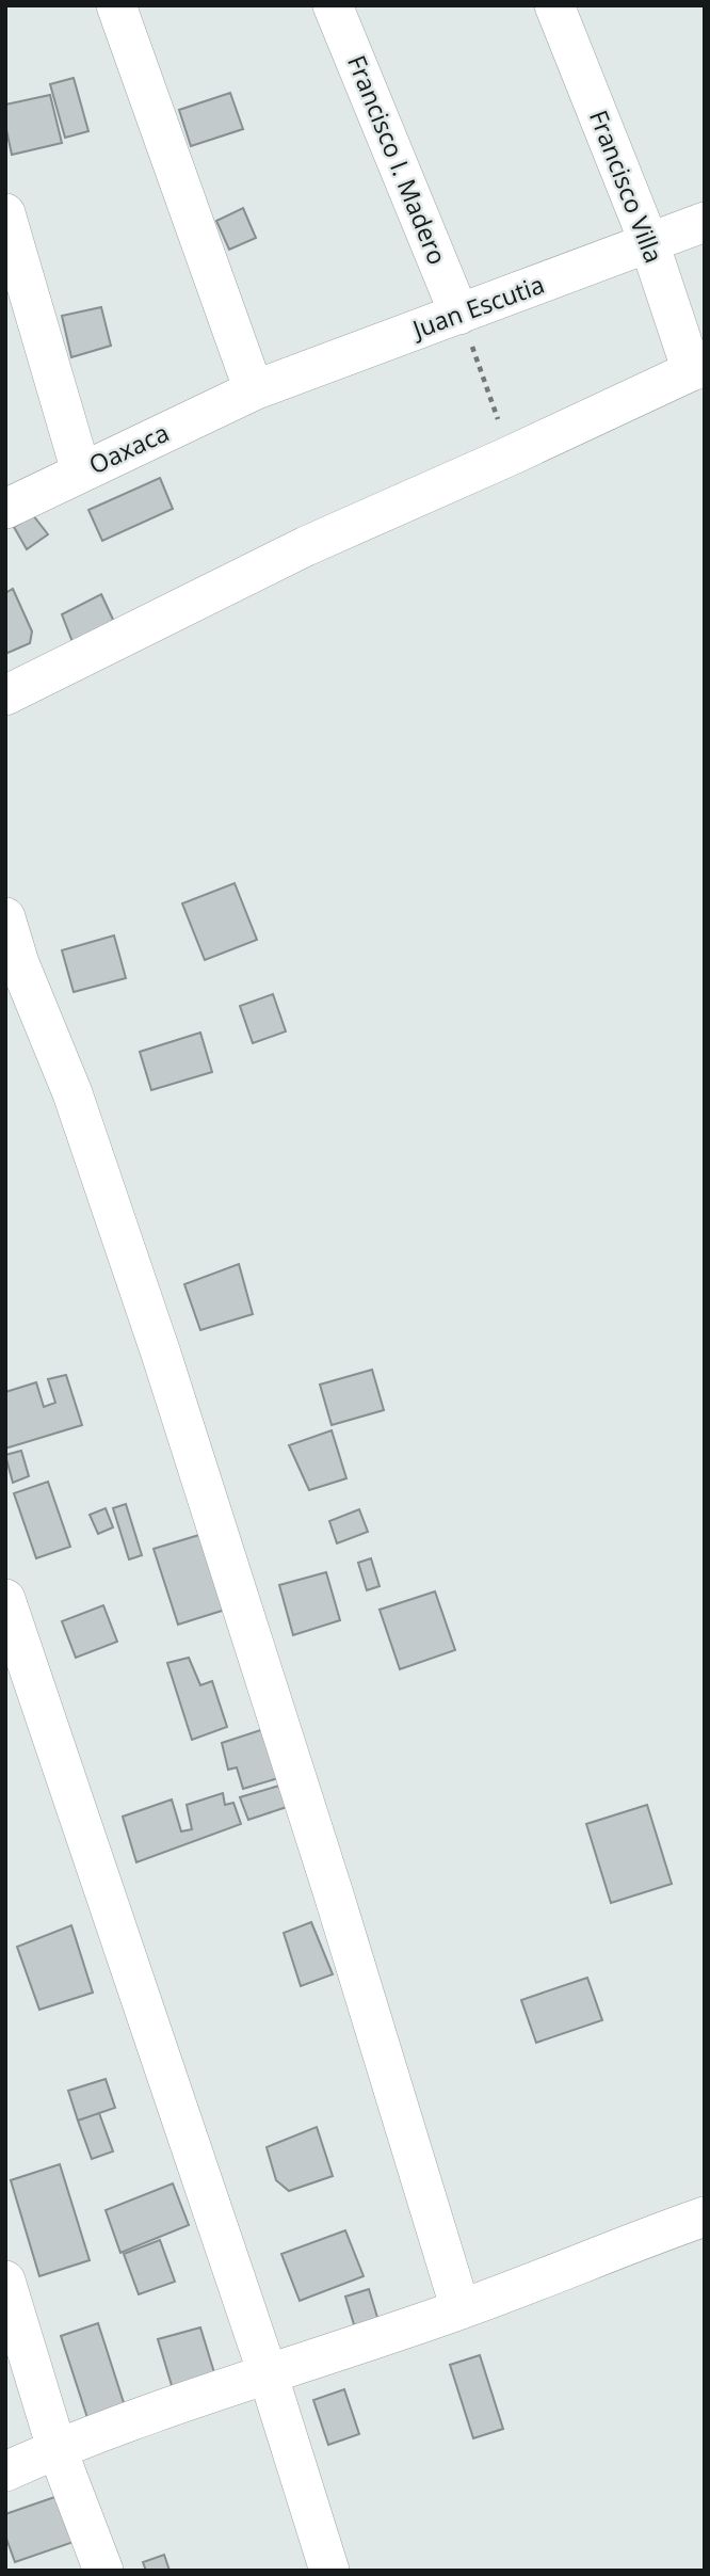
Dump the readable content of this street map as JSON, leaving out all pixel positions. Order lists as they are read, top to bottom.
{
  "streets": {
    "street": [
      "Francisco I. Madero",
      "Francisco Villa",
      "Juan Escutia",
      "Oaxaca"
    ]
  },
  "crossings": [
    ["Francisco I. Madero", "Juan Escutia"],
    ["Francisco Villa", "Juan Escutia"],
    ["Juan Escutia", "Oaxaca"]
  ]
}
